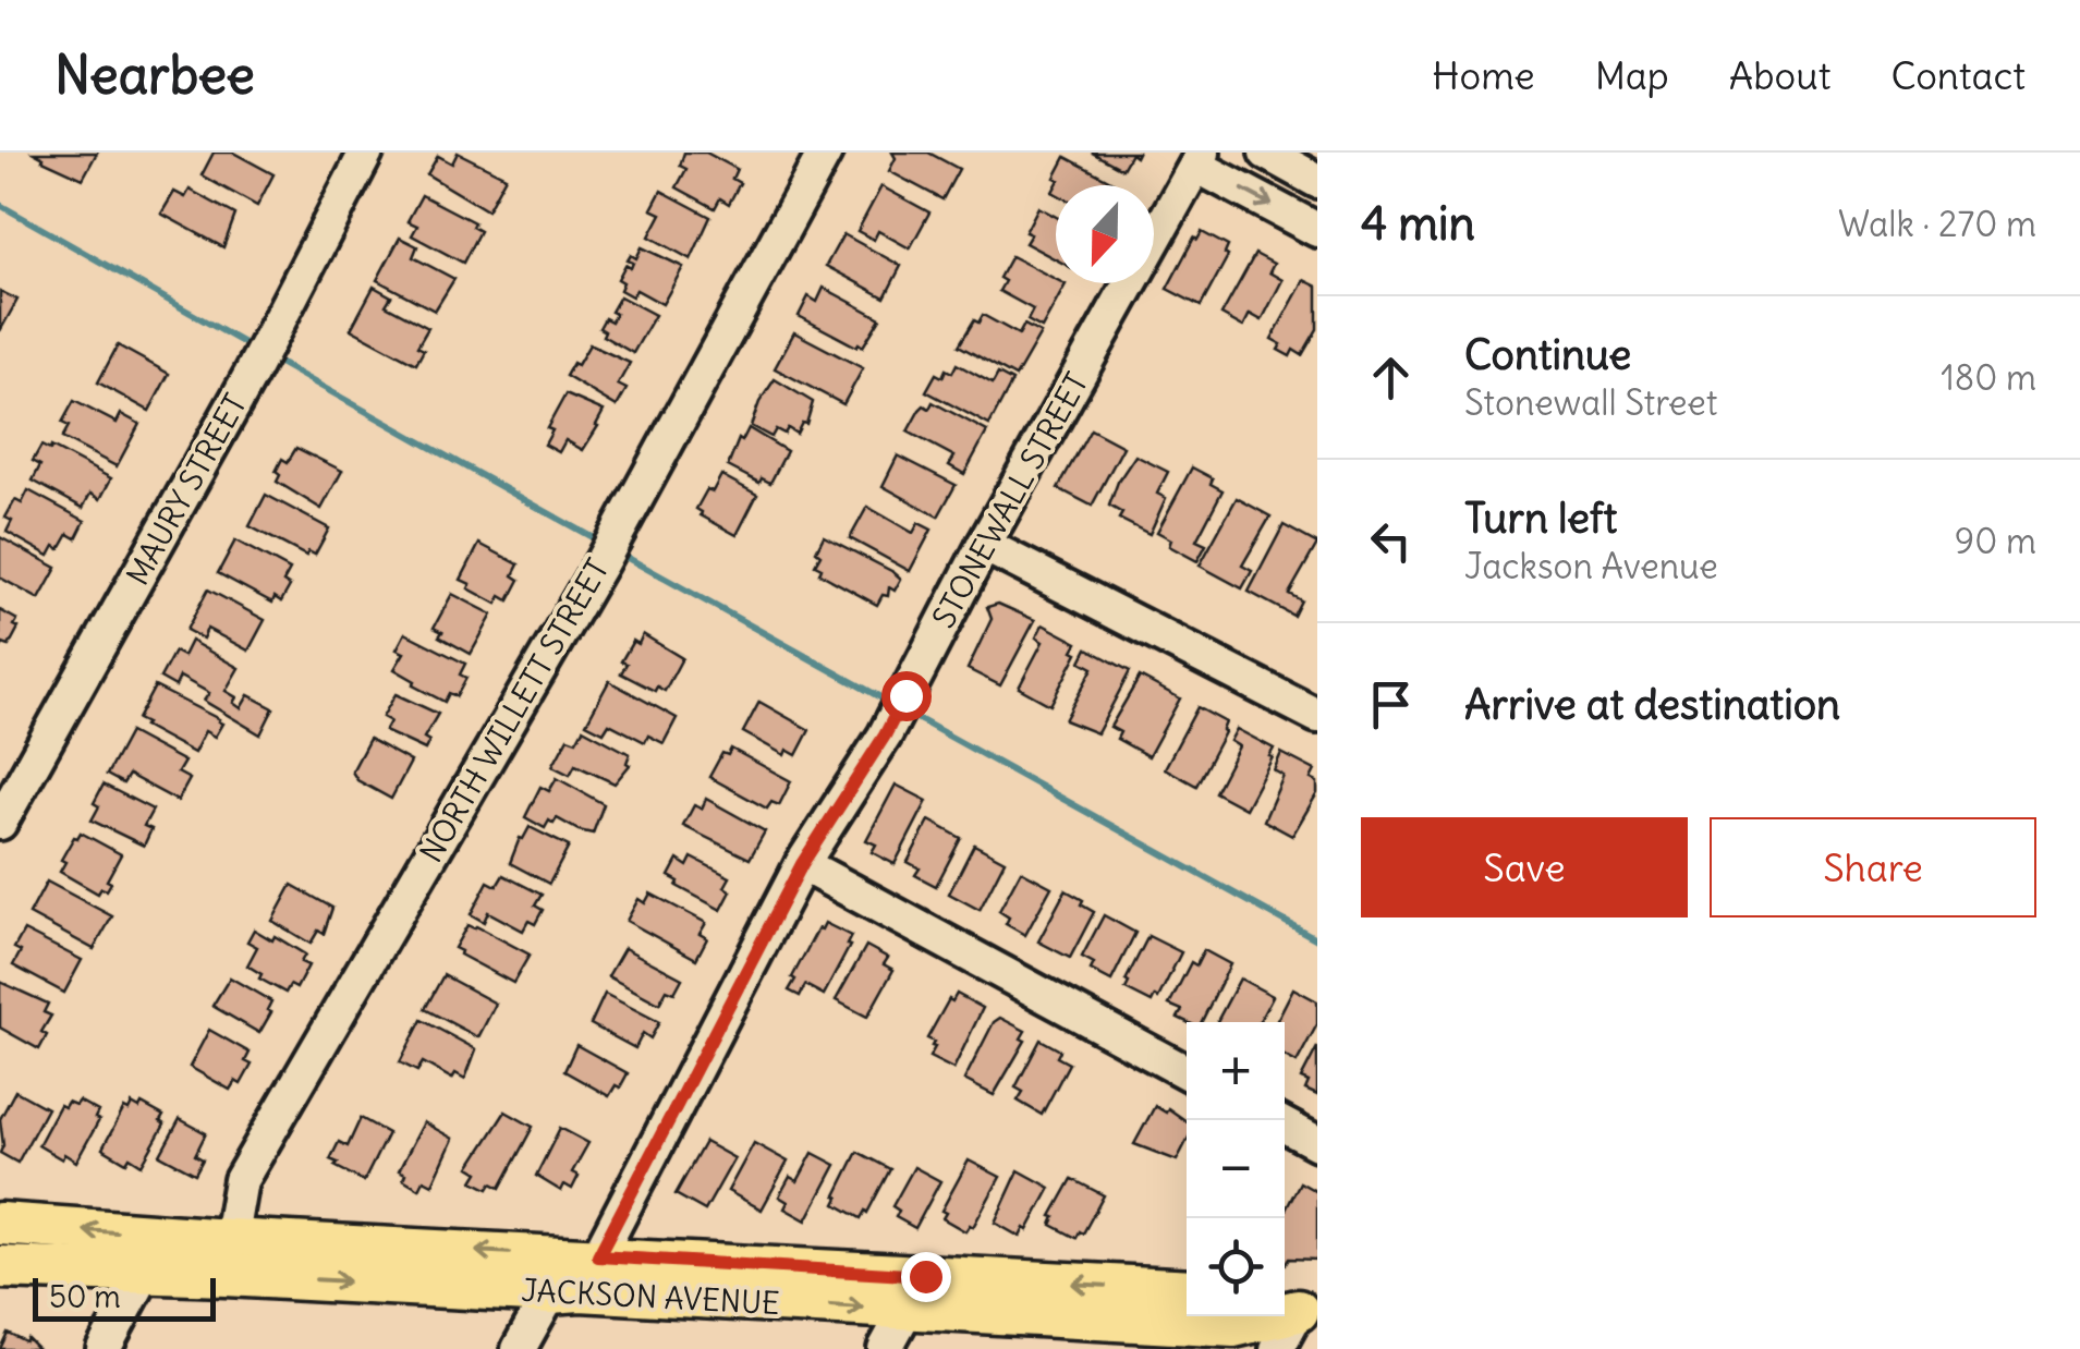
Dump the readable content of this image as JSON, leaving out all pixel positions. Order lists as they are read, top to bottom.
{
  "streets": {
    "main road": ["JACKSON AVENUE"],
    "street": ["MAURY STREET", "STONEWALL STREET", "NORTH WILLETT STREET"]
  },
  "crossings": [
    ["STONEWALL STREET", "JACKSON AVENUE"],
    ["NORTH WILLETT STREET", "JACKSON AVENUE"]
  ],
  "scale_bar": "50 m",
  "north": "bottom",
  "page": {
    "header": "Nearbee",
    "nav": [
      "Home",
      "Map",
      "About",
      "Contact"
    ],
    "heading": ["4 min", "Walk · 270 m"],
    "list": [
      ["Continue", "Stonewall Street", "180 m"],
      ["Turn left", "Jackson Avenue", "90 m"],
      "Arrive at destination"
    ],
    "buttons": ["Save", "Share"],
    "map_buttons": ["+", "−"],
    "scale": "50 m"
  }
}
